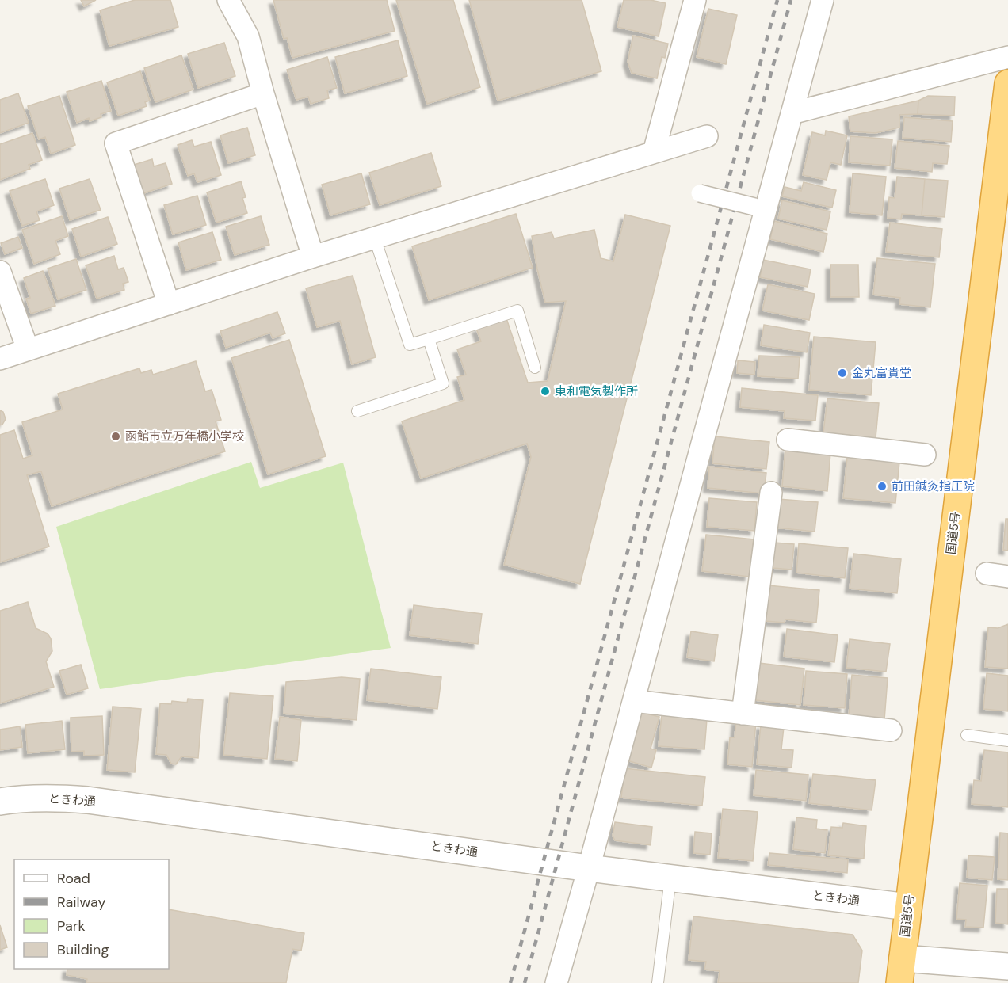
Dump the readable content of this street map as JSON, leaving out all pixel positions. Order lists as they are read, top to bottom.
{
  "streets": {
    "highway": ["国道5号"],
    "street": ["ときわ通"]
  },
  "crossings": [
    ["国道5号", "ときわ通"]
  ],
  "places": [
    "金丸富貴堂",
    "東和電気製作所",
    "函館市立万年橋小学校",
    "前田鍼灸指圧院"
  ],
  "legend": [
    "Road",
    "Railway",
    "Park",
    "Building"
  ]
}
